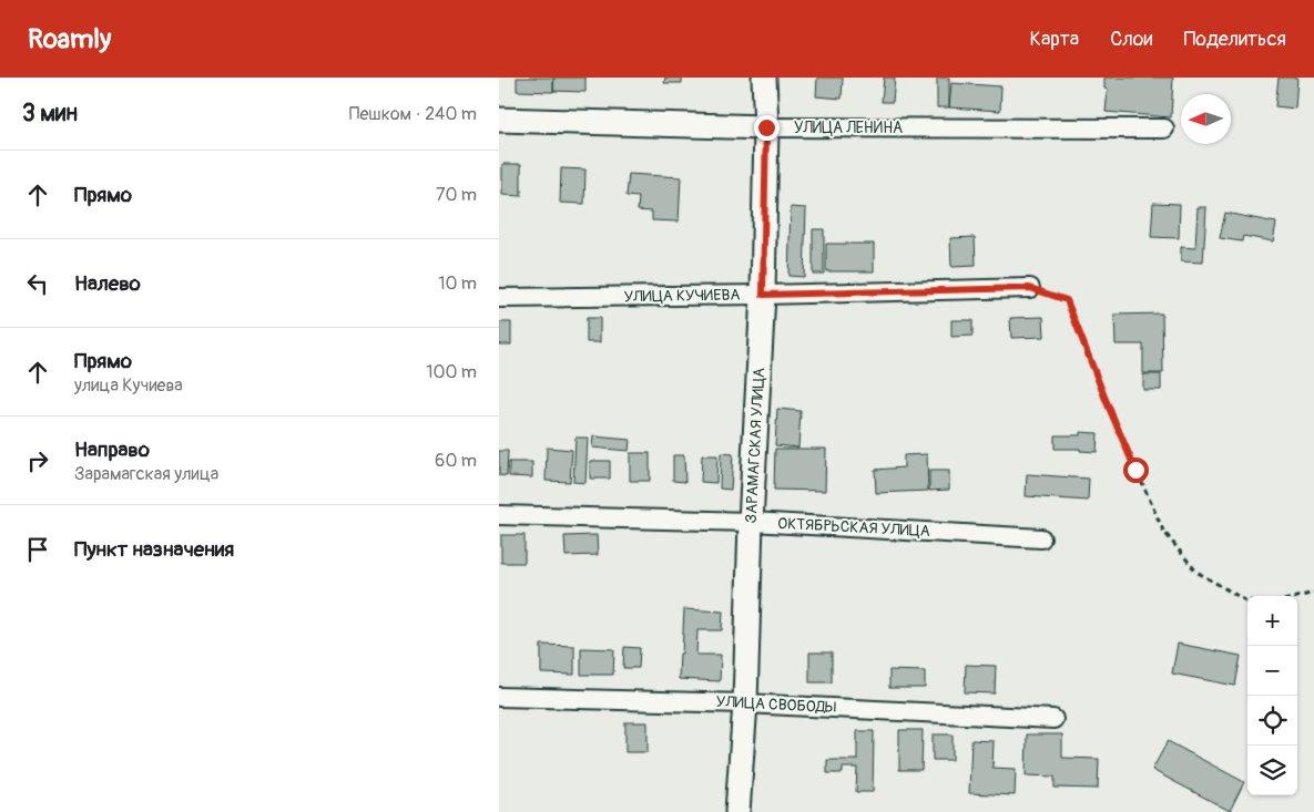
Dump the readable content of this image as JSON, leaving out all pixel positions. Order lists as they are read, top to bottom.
{
  "streets": {
    "street": [
      "УЛИЦА ЛЕНИНА",
      "УЛИЦА КУЧИЕВА",
      "ЗАРАМАГСКАЯ УЛИЦА",
      "ОКТЯБРЬСКАЯ УЛИЦА",
      "УЛИЦА СВОБОДЫ"
    ]
  },
  "crossings": [
    ["УЛИЦА ЛЕНИНА", "ЗАРАМАГСКАЯ УЛИЦА"],
    ["УЛИЦА КУЧИЕВА", "ЗАРАМАГСКАЯ УЛИЦА"],
    ["ЗАРАМАГСКАЯ УЛИЦА", "ОКТЯБРЬСКАЯ УЛИЦА"],
    ["ЗАРАМАГСКАЯ УЛИЦА", "УЛИЦА СВОБОДЫ"]
  ],
  "north": "left",
  "page": {
    "header": "Roamly",
    "nav": ["Карта", "Слои", "Поделиться"],
    "heading": ["3 мин", "Пешком · 240 m"],
    "list": [
      ["Прямо", "70 m"],
      ["Налево", "10 m"],
      ["Прямо", "улица Кучиева", "100 m"],
      ["Направо", "Зарамагская улица", "60 m"],
      "Пункт назначения"
    ],
    "map_buttons": ["+", "−"]
  }
}
